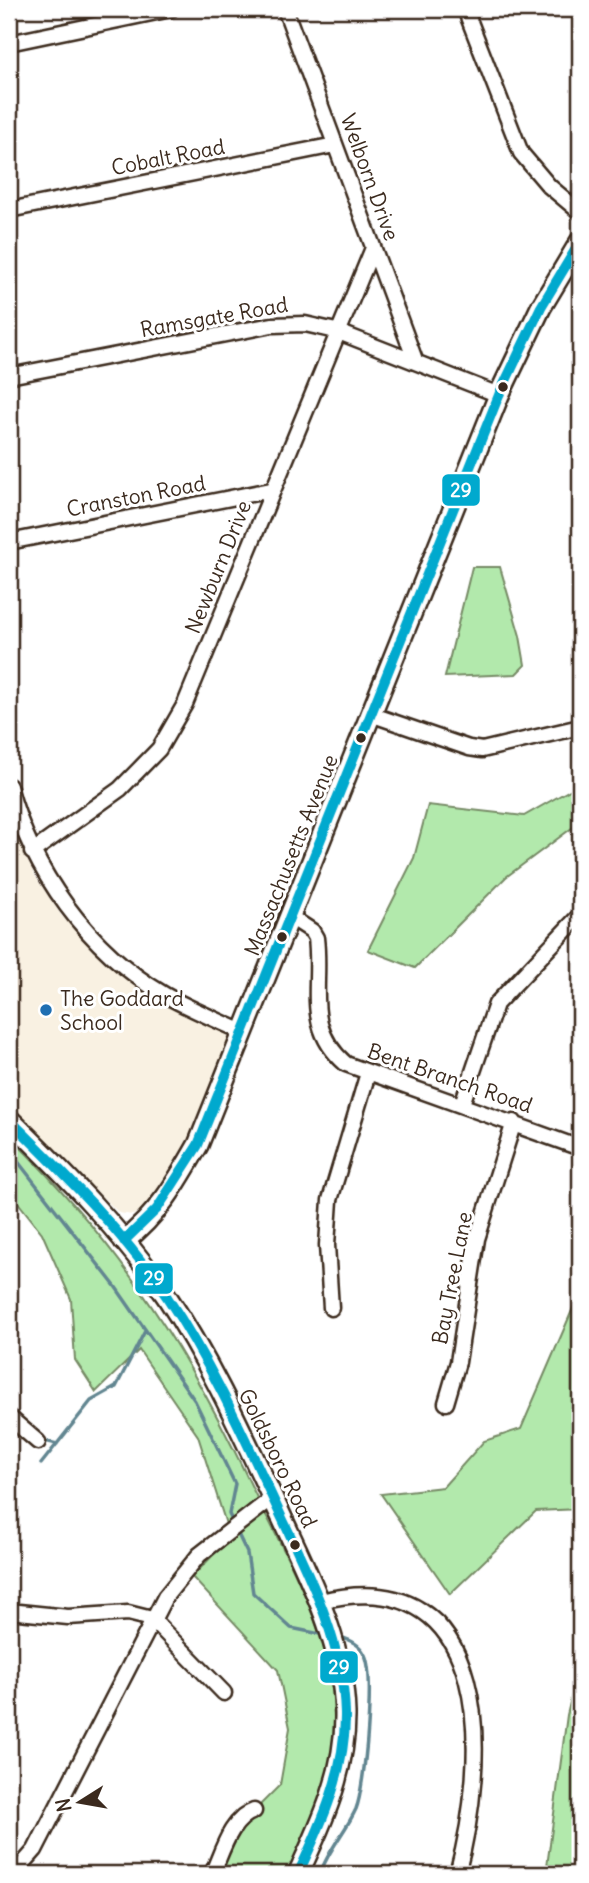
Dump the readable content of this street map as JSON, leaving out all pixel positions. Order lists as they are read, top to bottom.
{
  "streets": {
    "main road": ["Massachusetts Avenue", "Goldsboro Road"],
    "street": [
      "Cobalt Road",
      "Welborn Drive",
      "Ramsgate Road",
      "Cranston Road",
      "Newburn Drive",
      "Bent Branch Road",
      "Bay Tree Lane"
    ]
  },
  "crossings": [
    ["Cobalt Road", "Welborn Drive"],
    ["Welborn Drive", "Ramsgate Road"],
    ["Welborn Drive", "Newburn Drive"],
    ["Ramsgate Road", "Newburn Drive"],
    ["Ramsgate Road", "Massachusetts Avenue"],
    ["Cranston Road", "Newburn Drive"],
    ["Massachusetts Avenue", "Bent Branch Road"],
    ["Massachusetts Avenue", "Goldsboro Road"],
    ["Bent Branch Road", "Bay Tree Lane"]
  ],
  "places": ["The Goddard School"],
  "lines": ["transit line 29"],
  "north": "left"
}
